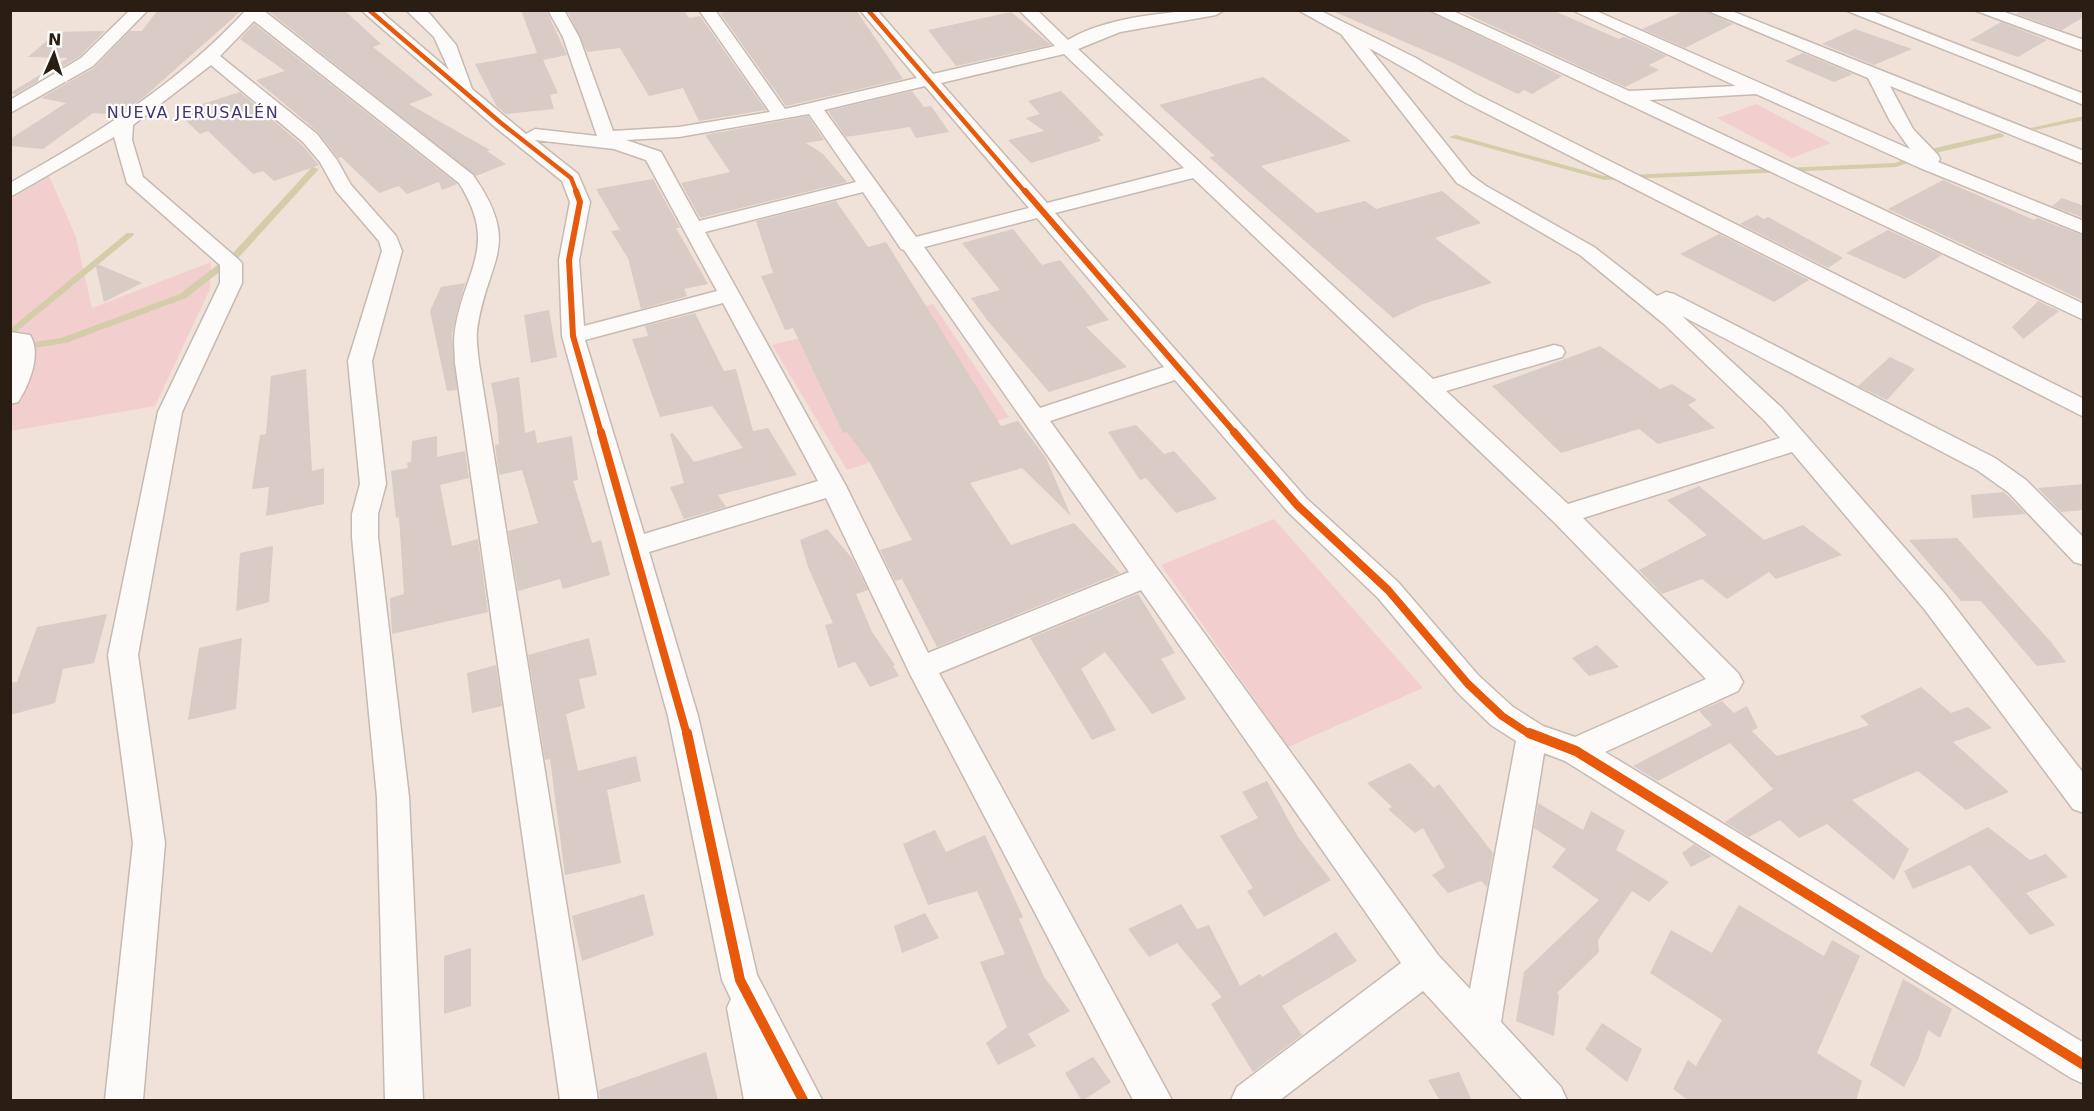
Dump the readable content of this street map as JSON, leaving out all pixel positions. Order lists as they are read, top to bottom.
{
  "districts": ["NUEVA JERUSALÉN"],
  "north": "top"
}
